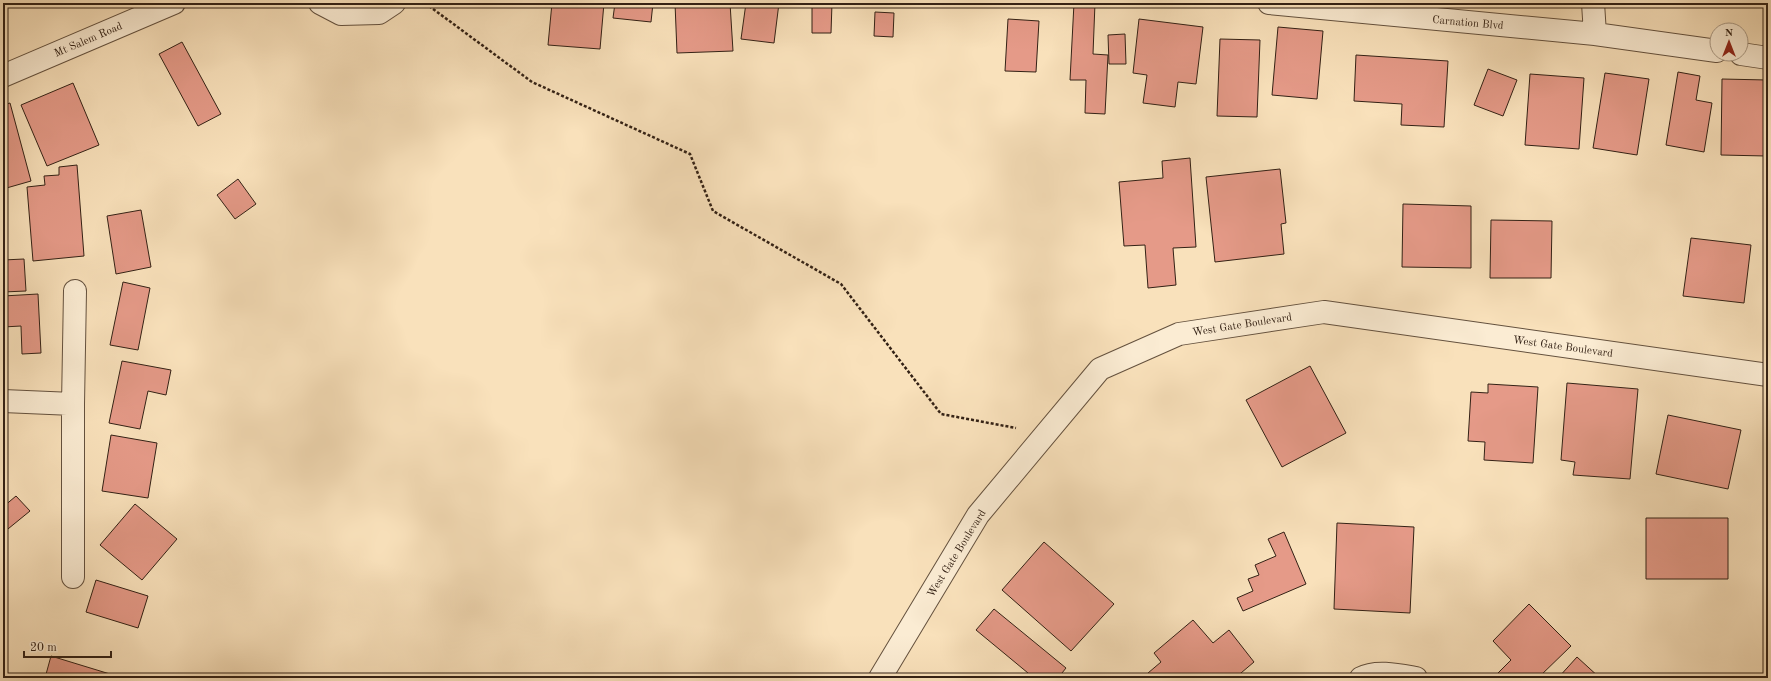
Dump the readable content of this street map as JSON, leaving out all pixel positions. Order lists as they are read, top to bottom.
{
  "streets": {
    "street": ["Carnation Blvd", "Mt Salem Road", "West Gate Boulevard"]
  },
  "scale_bar": "20 m",
  "north": "top"
}
